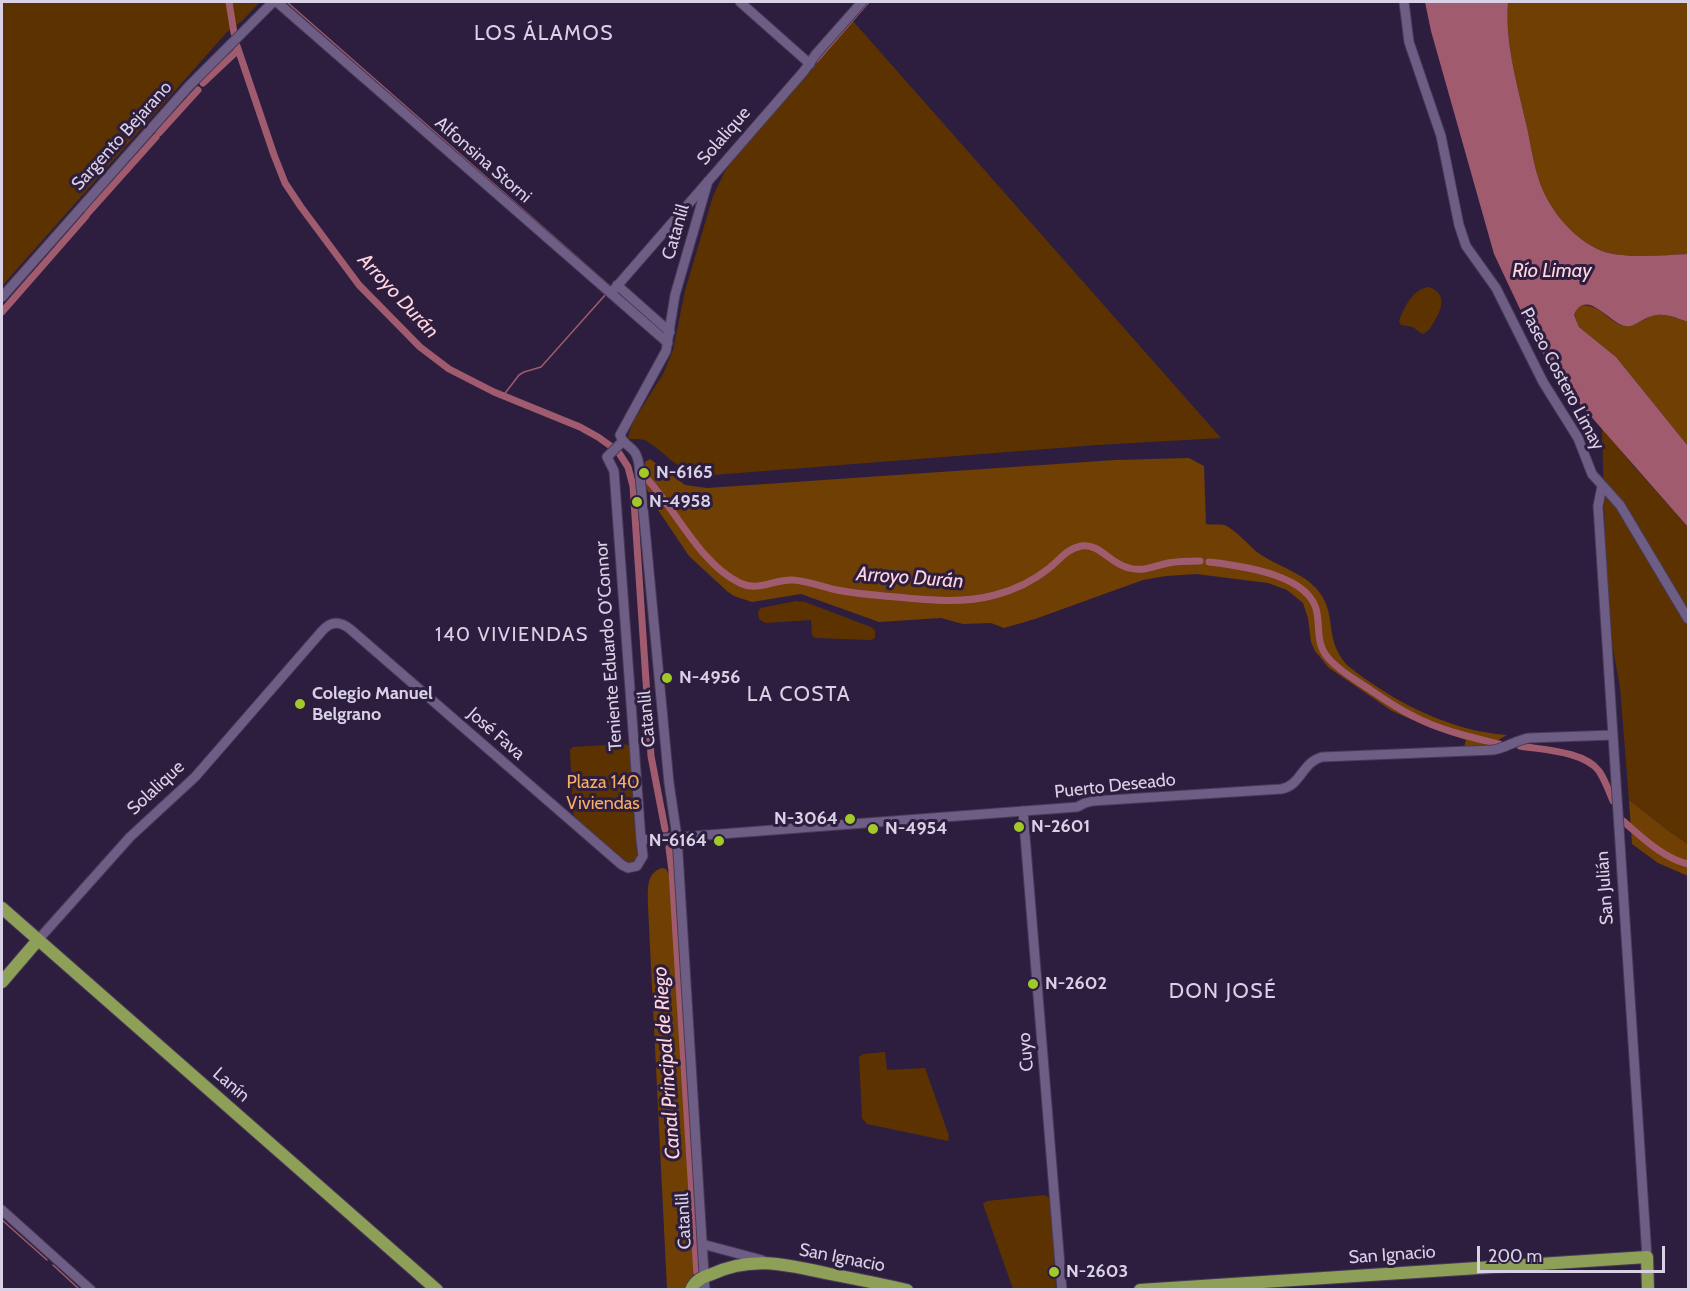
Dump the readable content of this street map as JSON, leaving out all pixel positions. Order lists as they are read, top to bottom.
{
  "streets": {
    "main road": [
      "Solalique",
      "San Julián",
      "Lanín",
      "San Ignacio"
    ],
    "street": [
      "Sargento Bejarano",
      "Alfonsina Storni",
      "Catanlil",
      "Paseo Costero Limay",
      "Teniente Eduardo O'Connor",
      "José Fava",
      "Puerto Deseado",
      "Cuyo"
    ]
  },
  "crossings": [
    ["Sargento Bejarano", "Alfonsina Storni"],
    ["Solalique", "Alfonsina Storni"],
    ["Solalique", "Catanlil"],
    ["Solalique", "José Fava"],
    ["Solalique", "Lanín"],
    ["Alfonsina Storni", "Catanlil"],
    ["Catanlil", "Teniente Eduardo O'Connor"],
    ["Catanlil", "Puerto Deseado"],
    ["Catanlil", "San Ignacio"],
    ["Paseo Costero Limay", "San Julián"],
    ["Teniente Eduardo O'Connor", "José Fava"],
    ["Teniente Eduardo O'Connor", "Puerto Deseado"],
    ["Puerto Deseado", "San Julián"],
    ["Puerto Deseado", "Cuyo"],
    ["San Julián", "San Ignacio"]
  ],
  "districts": [
    "LOS ÁLAMOS",
    "140 VIVIENDAS",
    "LA COSTA",
    "DON JOSÉ"
  ],
  "water": ["Río Limay", "Arroyo Durán", "Canal Principal de Riego"],
  "parks": ["Plaza 140 Viviendas"],
  "places": [
    "N-6165",
    "N-4958",
    "N-4956",
    "Colegio Manuel Belgrano",
    "N-3064",
    "N-2601",
    "N-4954",
    "N-6164",
    "N-2602",
    "N-2603"
  ],
  "scale_bar": "200 m"
}
